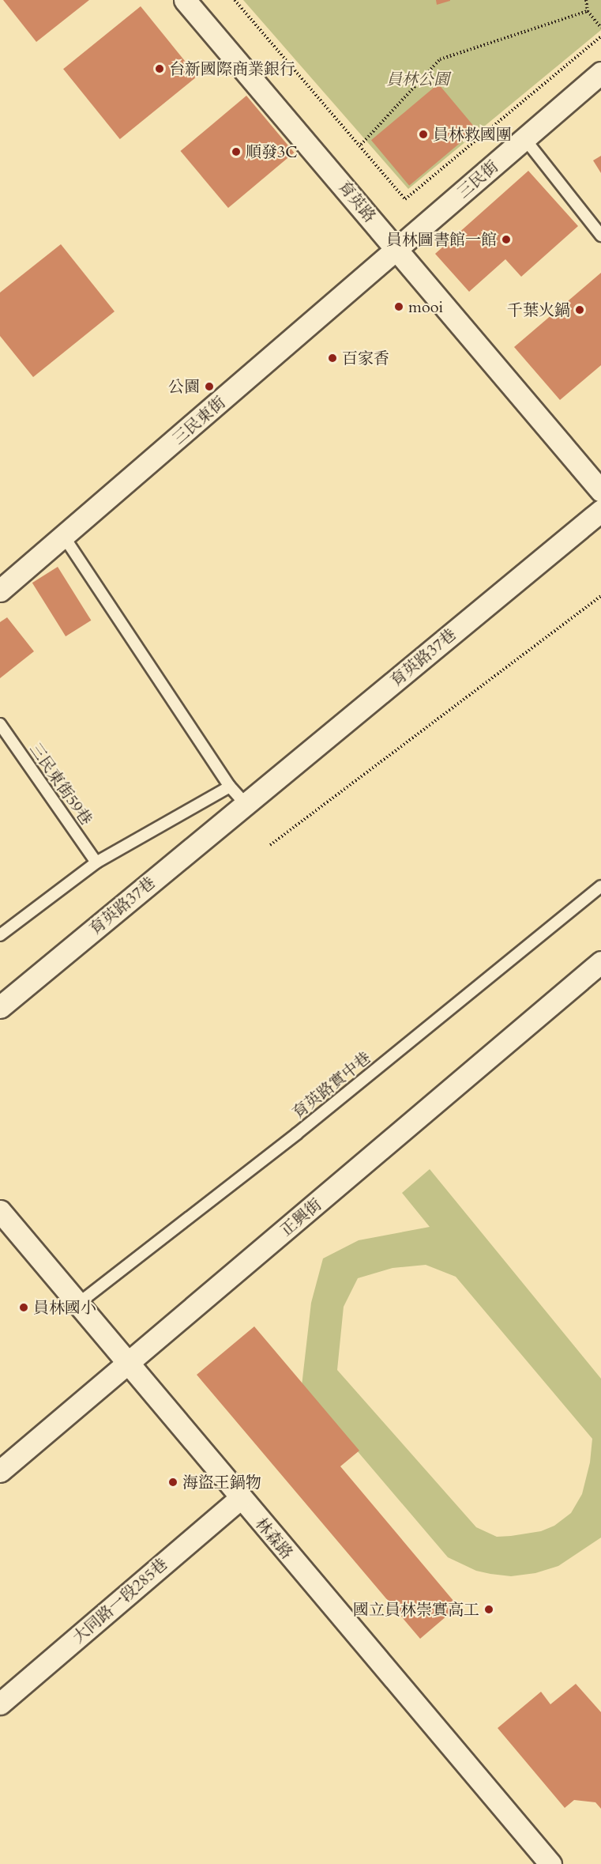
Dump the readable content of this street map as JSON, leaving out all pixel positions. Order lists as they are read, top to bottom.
{
  "streets": {
    "street": [
      "三民街",
      "育英路",
      "三民東街",
      "育英路37巷",
      "正興街",
      "林森路",
      "大同路一段285巷"
    ],
    "lane": ["三民東街59巷", "育英路實中巷"]
  },
  "crossings": [
    ["三民街", "育英路"],
    ["三民街", "三民東街"],
    ["育英路", "三民東街"],
    ["育英路實中巷", "林森路"],
    ["正興街", "林森路"],
    ["林森路", "大同路一段285巷"]
  ],
  "parks": ["員林公園"],
  "places": [
    "台新國際商業銀行",
    "員林救國團",
    "順發3C",
    "員林圖書館一館",
    "mooi",
    "千葉火鍋",
    "百家香",
    "公園",
    "員林國小",
    "海盜王鍋物",
    "國立員林崇實高工"
  ]
}
